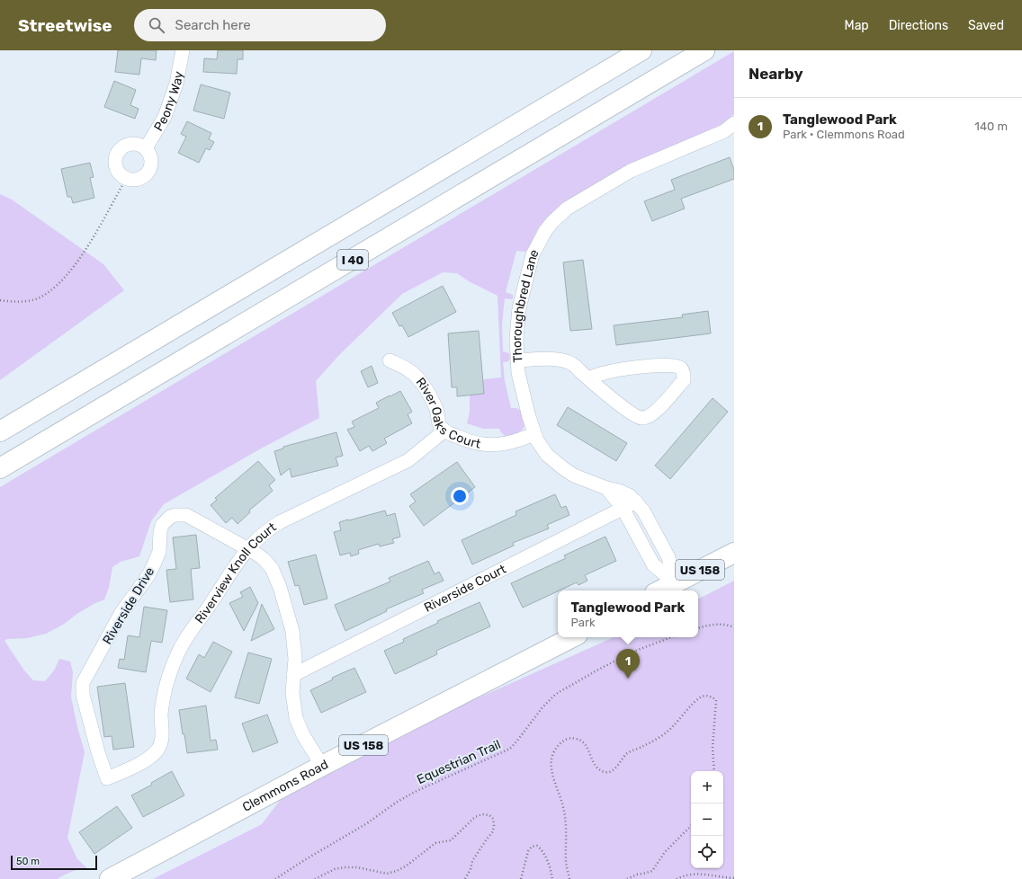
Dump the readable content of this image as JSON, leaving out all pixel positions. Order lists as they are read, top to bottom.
{
  "streets": {
    "main road": ["I 40", "US 158", "Clemmons Road"],
    "street": [
      "Peony Way",
      "Thoroughbred Lane",
      "River Oaks Court",
      "Riverview Knoll Court",
      "Riverside Court",
      "Riverside Drive"
    ],
    "path": ["Equestrian Trail"]
  },
  "crossings": [
    ["Thoroughbred Lane", "River Oaks Court"],
    ["Thoroughbred Lane", "US 158"],
    ["Thoroughbred Lane", "Riverside Court"],
    ["River Oaks Court", "Riverview Knoll Court"],
    ["Riverview Knoll Court", "Riverside Drive"],
    ["Riverside Court", "Riverside Drive"],
    ["Riverside Drive", "Clemmons Road"]
  ],
  "scale_bar": "50 m",
  "page": {
    "header": "Streetwise",
    "search": "Search here",
    "nav": ["Map", "Directions", "Saved"],
    "heading": "Nearby",
    "list": [
      {
        "mark": "1",
        "name": "Tanglewood Park",
        "note": "Park · Clemmons Road",
        "value": "140 m"
      }
    ],
    "popup": ["Tanglewood Park", "Park"],
    "pins": "1",
    "map_buttons": ["+", "−"],
    "scale": "50 m"
  }
}
